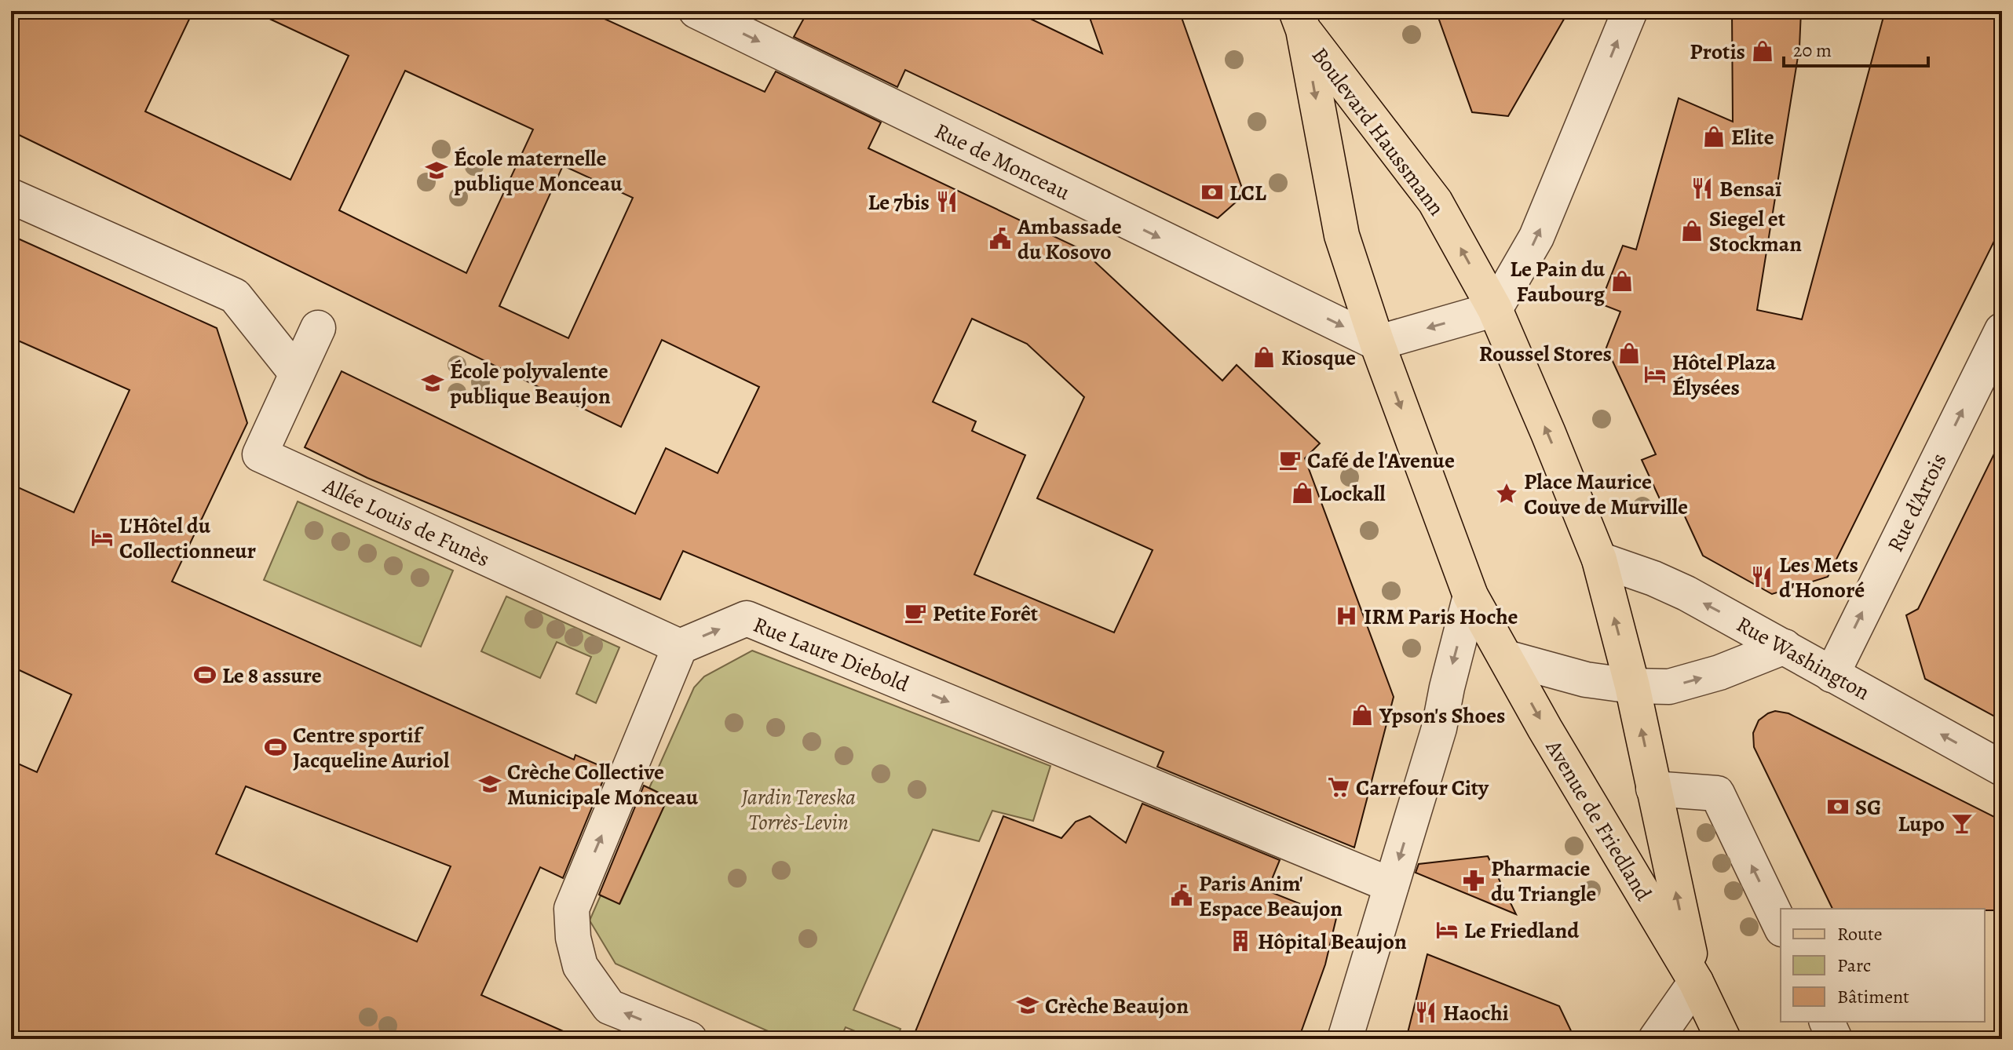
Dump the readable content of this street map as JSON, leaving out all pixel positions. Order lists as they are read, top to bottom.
{
  "streets": {
    "main road": ["Boulevard Haussmann", "Avenue de Friedland"],
    "street": [
      "Rue de Monceau",
      "Rue d'Artois",
      "Allée Louis de Funès",
      "Rue Laure Diebold",
      "Rue Washington"
    ]
  },
  "crossings": [
    ["Boulevard Haussmann", "Rue de Monceau"],
    ["Boulevard Haussmann", "Rue Washington"],
    ["Boulevard Haussmann", "Avenue de Friedland"],
    ["Rue d'Artois", "Rue Washington"],
    ["Allée Louis de Funès", "Rue Laure Diebold"]
  ],
  "one_way": [
    "Rue de Monceau",
    "Rue d'Artois",
    "Rue Laure Diebold",
    "Rue Washington"
  ],
  "parks": ["Jardin Tereska Torrès-Levin"],
  "places": {
    "shop": [
      "Protis",
      "Elite",
      "Siegel et Stockman",
      "Le Pain du Faubourg",
      "Roussel Stores",
      "Kiosque",
      "Lockall",
      "Ypson's Shoes"
    ],
    "school or university": [
      "École maternelle publique Monceau",
      "École polyvalente publique Beaujon",
      "Crèche Collective Municipale Monceau",
      "Crèche Beaujon"
    ],
    "restaurant": [
      "Bensaï",
      "Le 7bis",
      "Les Mets d'Honoré",
      "Haochi"
    ],
    "bank": ["LCL", "SG"],
    "public building": ["Ambassade du Kosovo", "Paris Anim' Espace Beaujon"],
    "hotel": ["Hôtel Plaza Élysées", "L'Hôtel du Collectionneur", "Le Friedland"],
    "cafe": ["Café de l'Avenue", "Petite Forêt"],
    "place": ["Place Maurice Couve de Murville"],
    "hospital": ["IRM Paris Hoche"],
    "sports": ["Le 8 assure", "Centre sportif Jacqueline Auriol"],
    "supermarket": ["Carrefour City"],
    "bar": ["Lupo"],
    "pharmacy": ["Pharmacie du Triangle"],
    "building": ["Hôpital Beaujon"]
  },
  "legend": ["Route", "Parc", "Bâtiment"],
  "scale_bar": "20 m"
}
